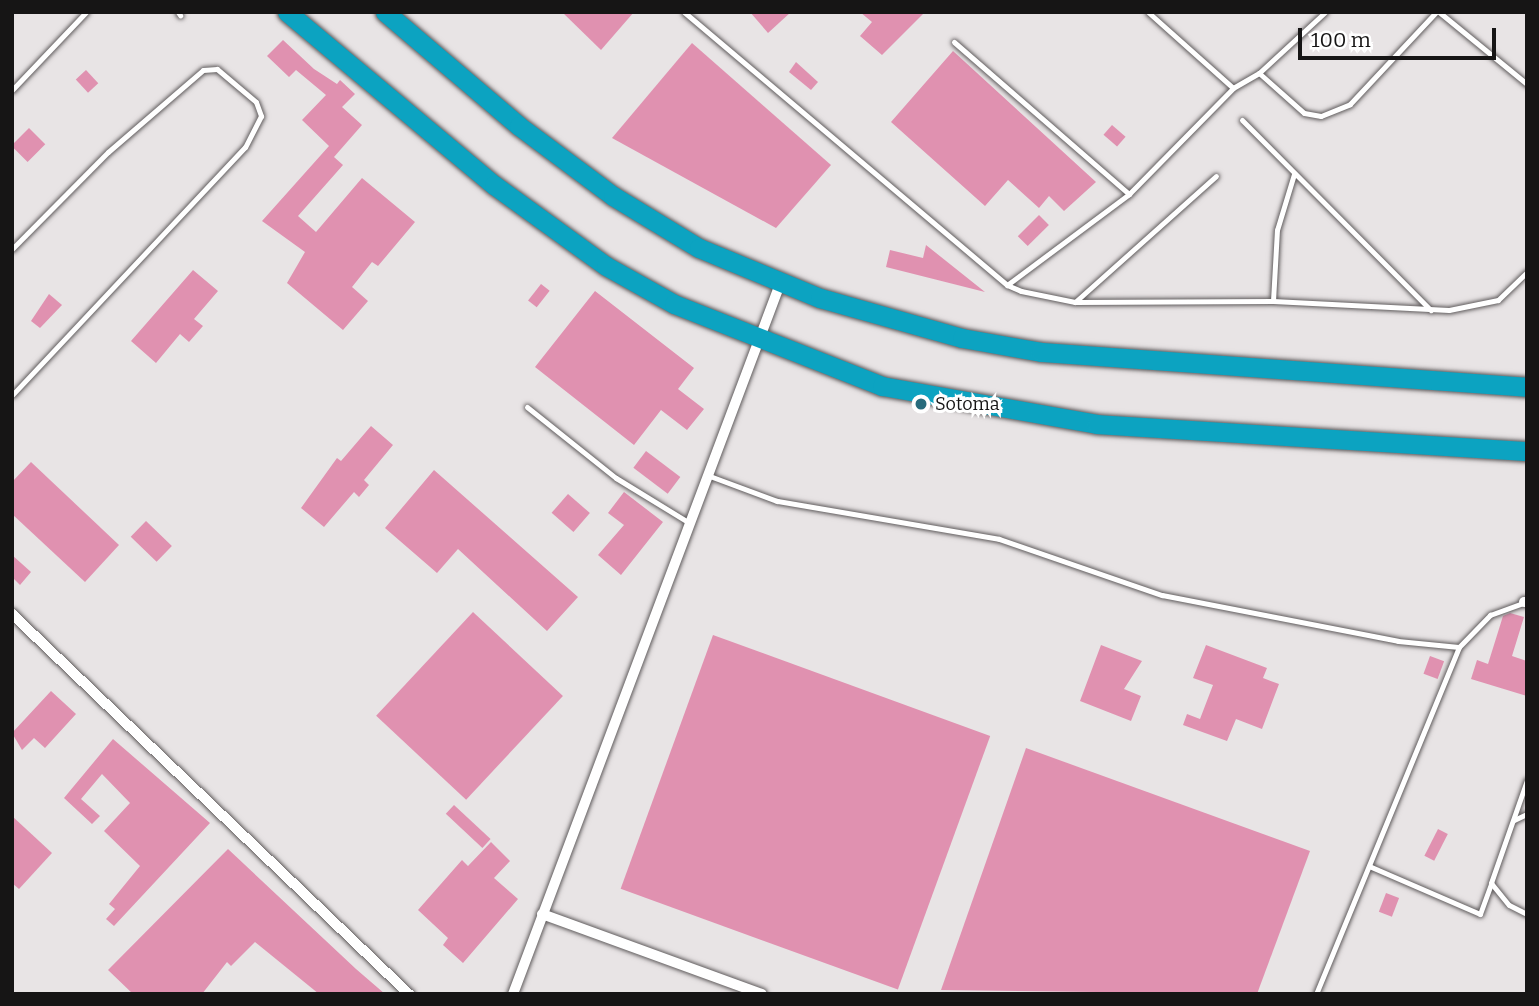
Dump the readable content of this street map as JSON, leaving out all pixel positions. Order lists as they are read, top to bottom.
{
  "places": ["Sotoma"],
  "scale_bar": "100 m"
}
